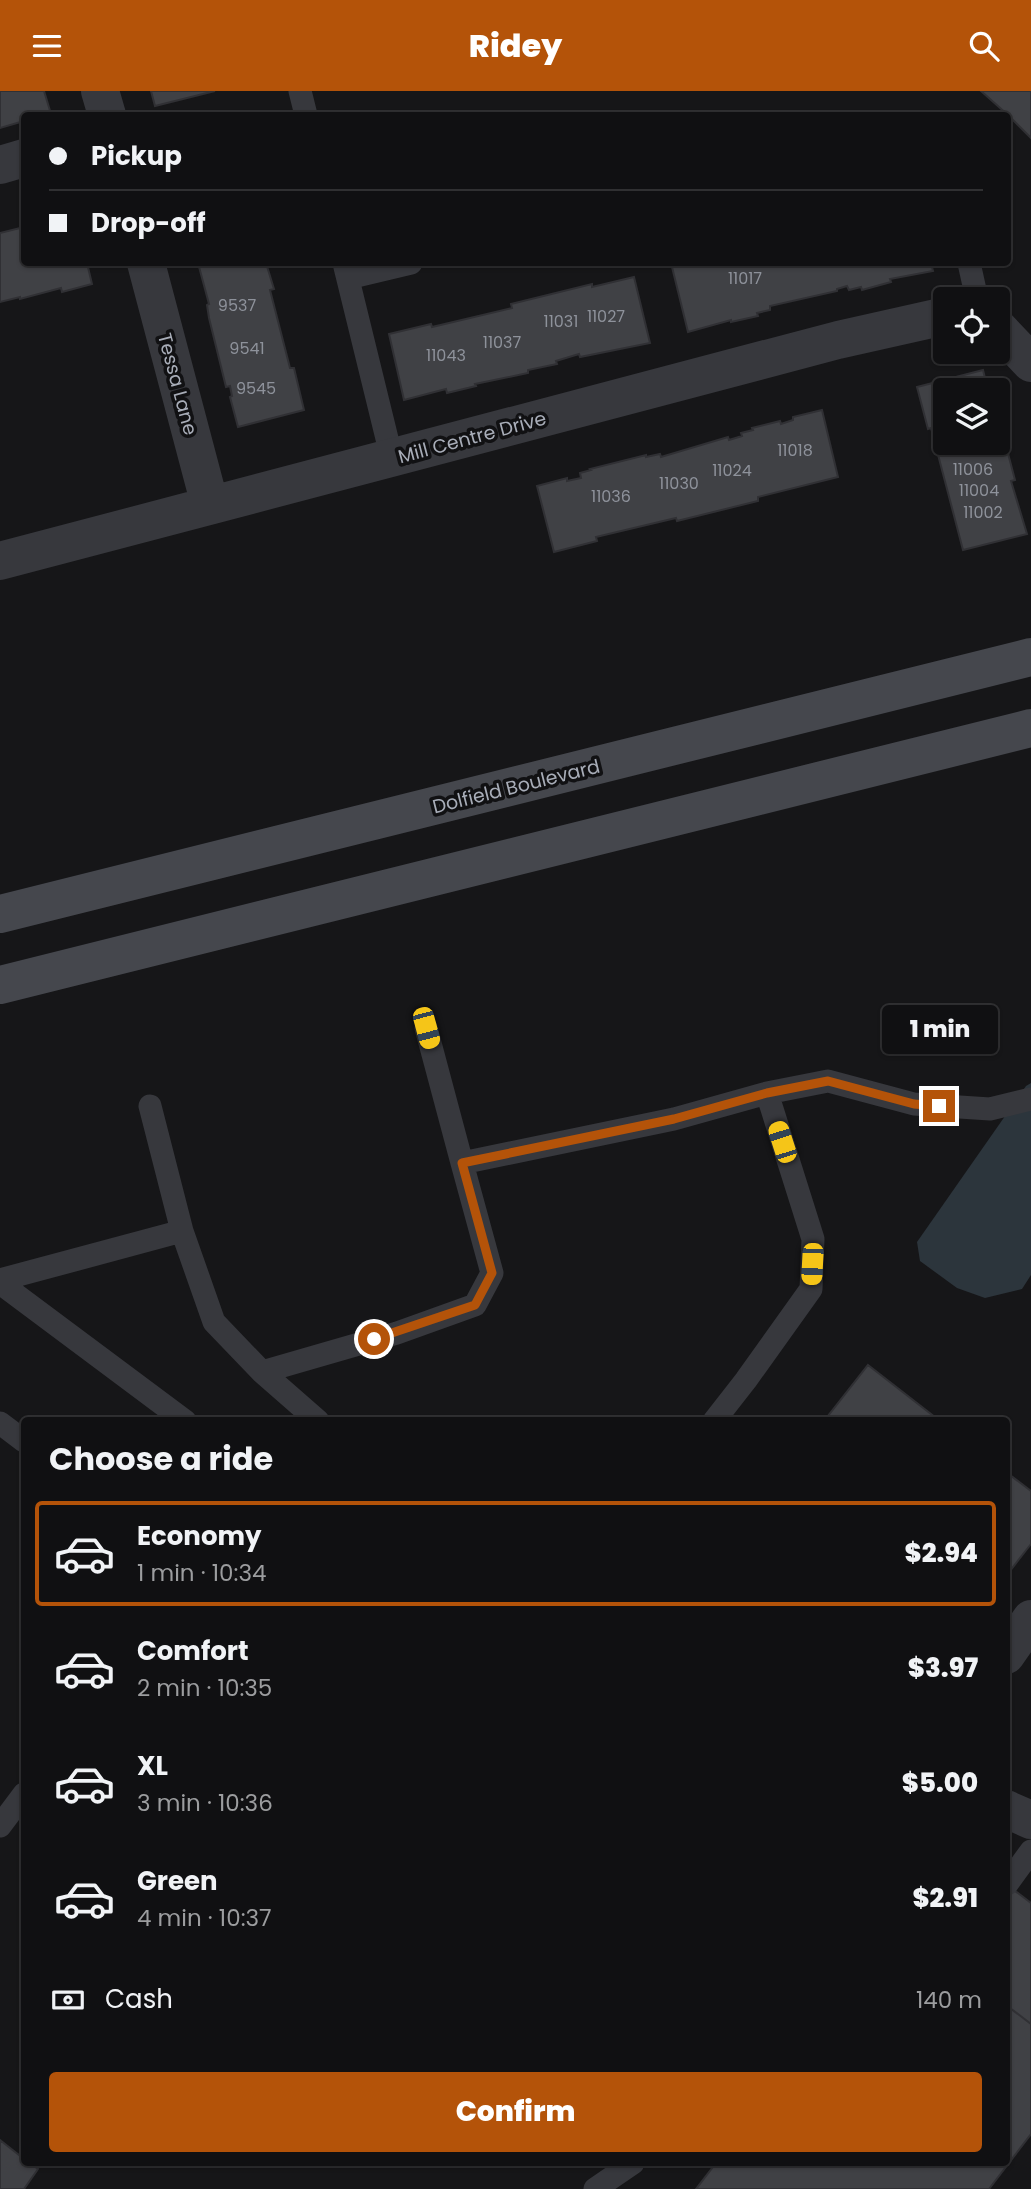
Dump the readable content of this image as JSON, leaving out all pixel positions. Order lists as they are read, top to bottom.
{
  "streets": {
    "main road": ["Dolfield Boulevard"],
    "street": ["Tessa Lane", "Mill Centre Drive"]
  },
  "crossings": [
    ["Tessa Lane", "Mill Centre Drive"]
  ],
  "house_numbers": [
    "11017",
    "9537",
    "11027",
    "11031",
    "11037",
    "9541",
    "11043",
    "9545",
    "11018",
    "11006",
    "11024",
    "11030",
    "11004",
    "11036",
    "11002"
  ],
  "page": {
    "header": "Ridey",
    "banner": ["Pickup", "Drop-off"],
    "bubble": "1 min",
    "heading": "Choose a ride",
    "list": [
      {
        "name": "Economy",
        "note": "1 min · 10:34",
        "value": "$2.94"
      },
      {
        "name": "Comfort",
        "note": "2 min · 10:35",
        "value": "$3.97"
      },
      {
        "name": "XL",
        "note": "3 min · 10:36",
        "value": "$5.00"
      },
      {
        "name": "Green",
        "note": "4 min · 10:37",
        "value": "$2.91"
      }
    ],
    "pay": ["Cash", "140 m"],
    "buttons": "Confirm"
  }
}
